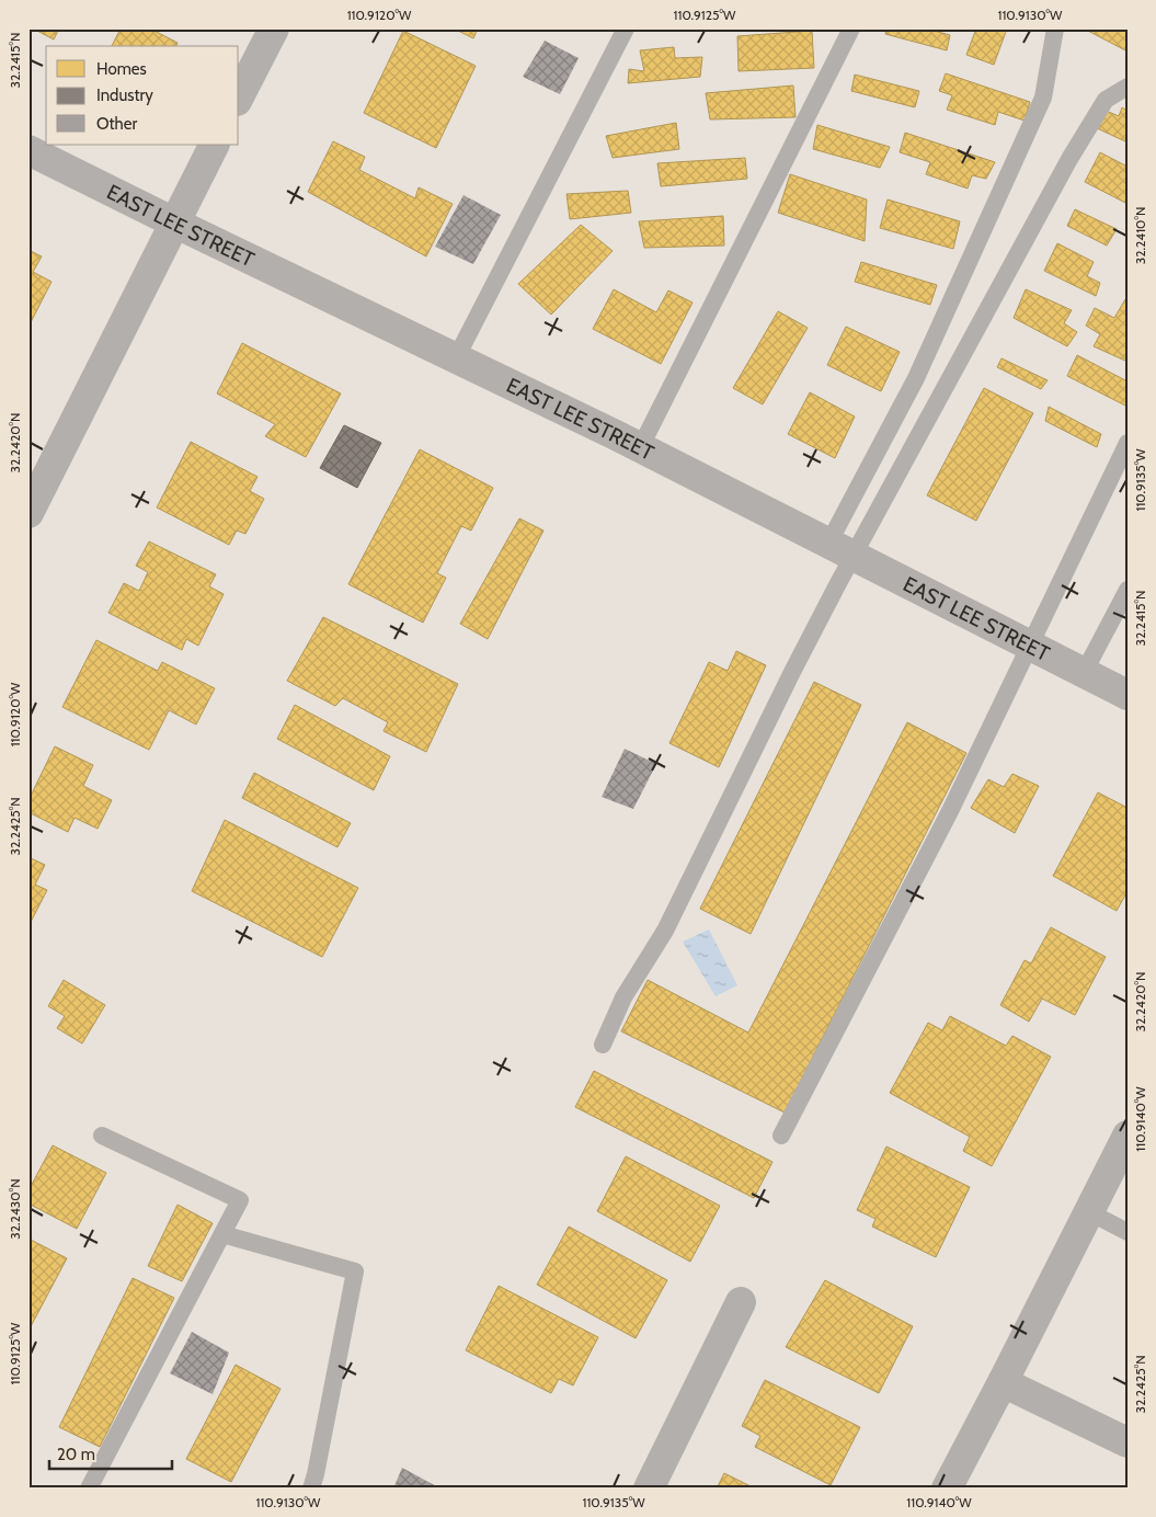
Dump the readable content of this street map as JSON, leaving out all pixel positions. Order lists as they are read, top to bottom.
{
  "streets": {
    "street": ["EAST LEE STREET"]
  },
  "legend": ["Homes", "Industry", "Other"],
  "scale_bar": "20 m",
  "coordinates": [
    "110.9120°W",
    "110.9125°W",
    "110.9130°W",
    "32.2415°N",
    "32.2410°N",
    "32.2420°N",
    "110.9135°W",
    "32.2425°N",
    "110.9140°W",
    "32.2430°N"
  ]
}
